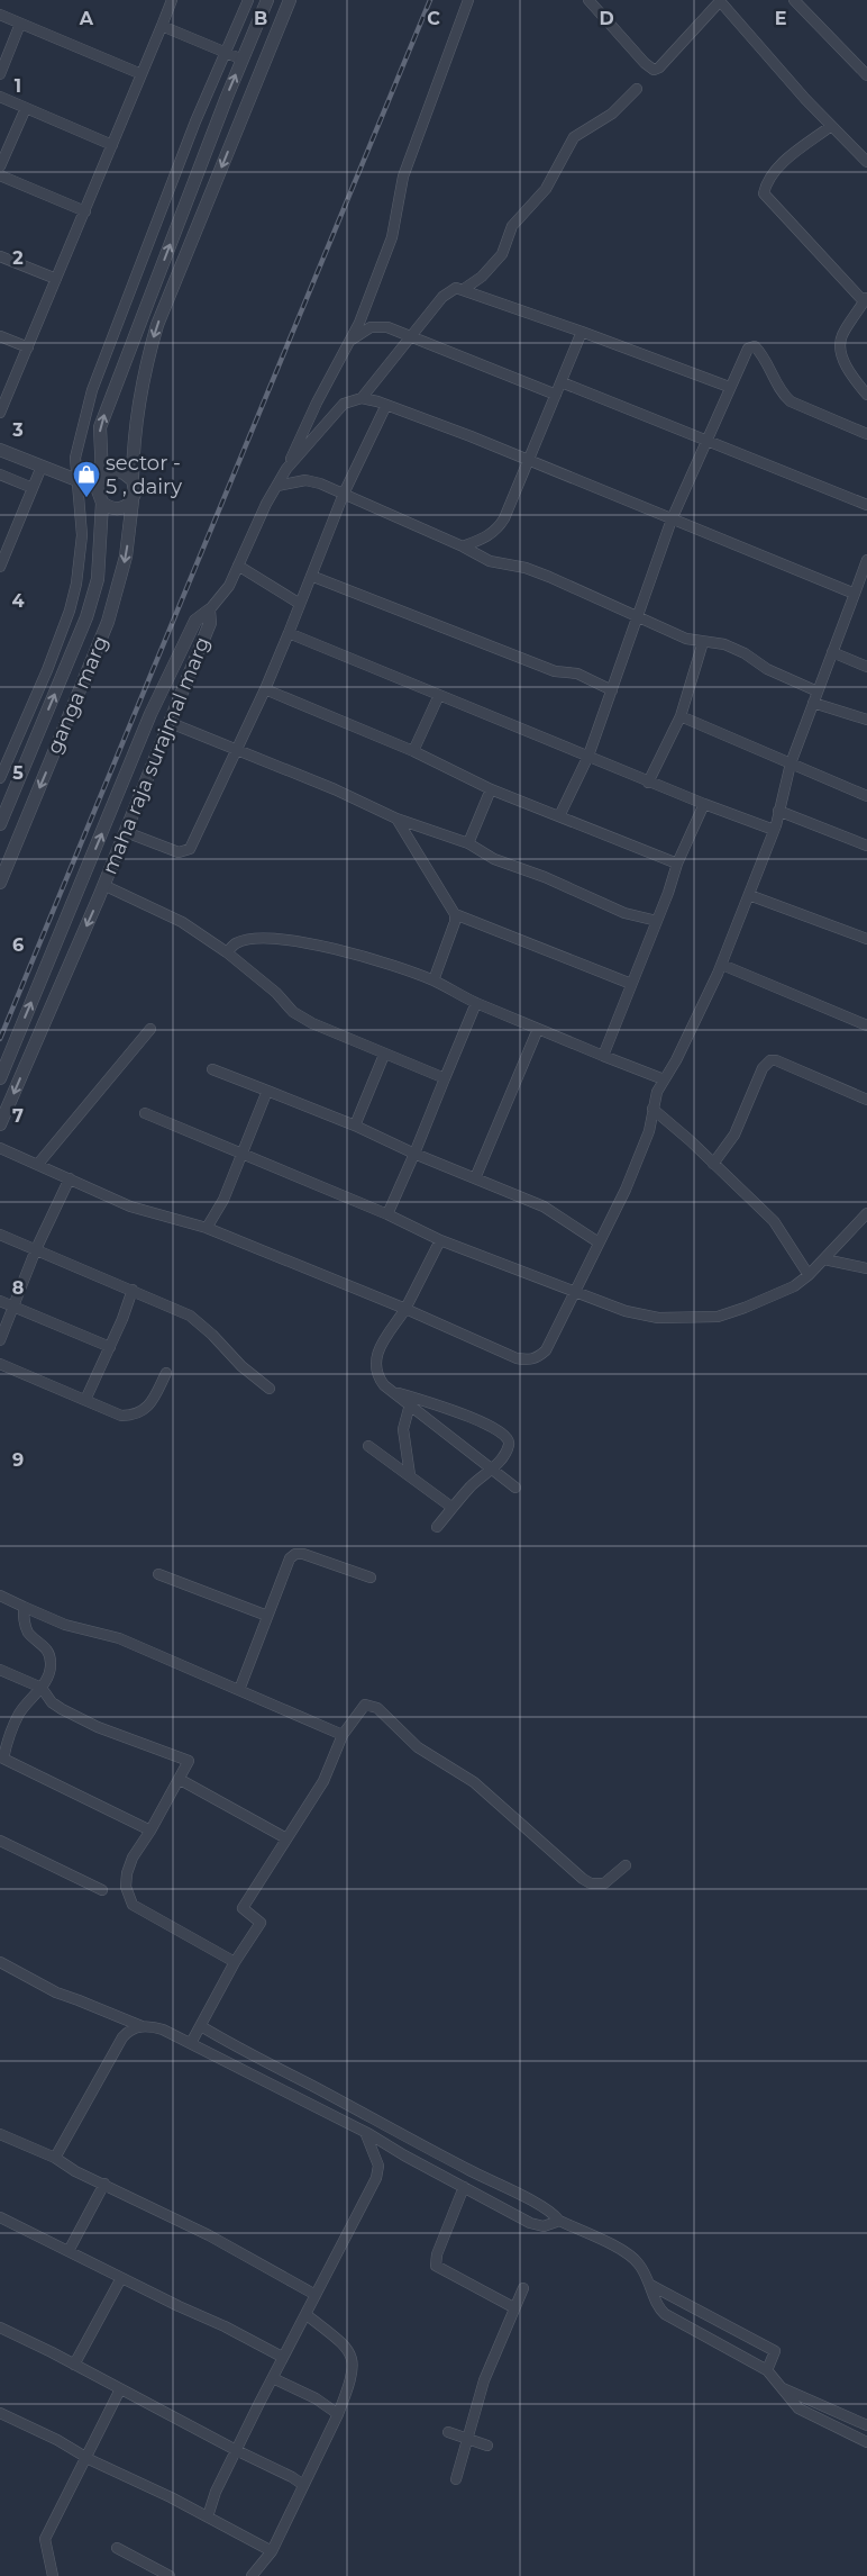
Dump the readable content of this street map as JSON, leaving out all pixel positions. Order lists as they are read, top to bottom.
{
  "streets": {
    "street": ["ganga marg", "maha raja surajmal marg"]
  },
  "places": {
    "shop": ["sector - 5 , dairy"]
  },
  "grid": {
    "columns": [
      "A",
      "B",
      "C",
      "D",
      "E"
    ],
    "rows": [
      "1",
      "2",
      "3",
      "4",
      "5",
      "6",
      "7",
      "8",
      "9"
    ]
  }
}
